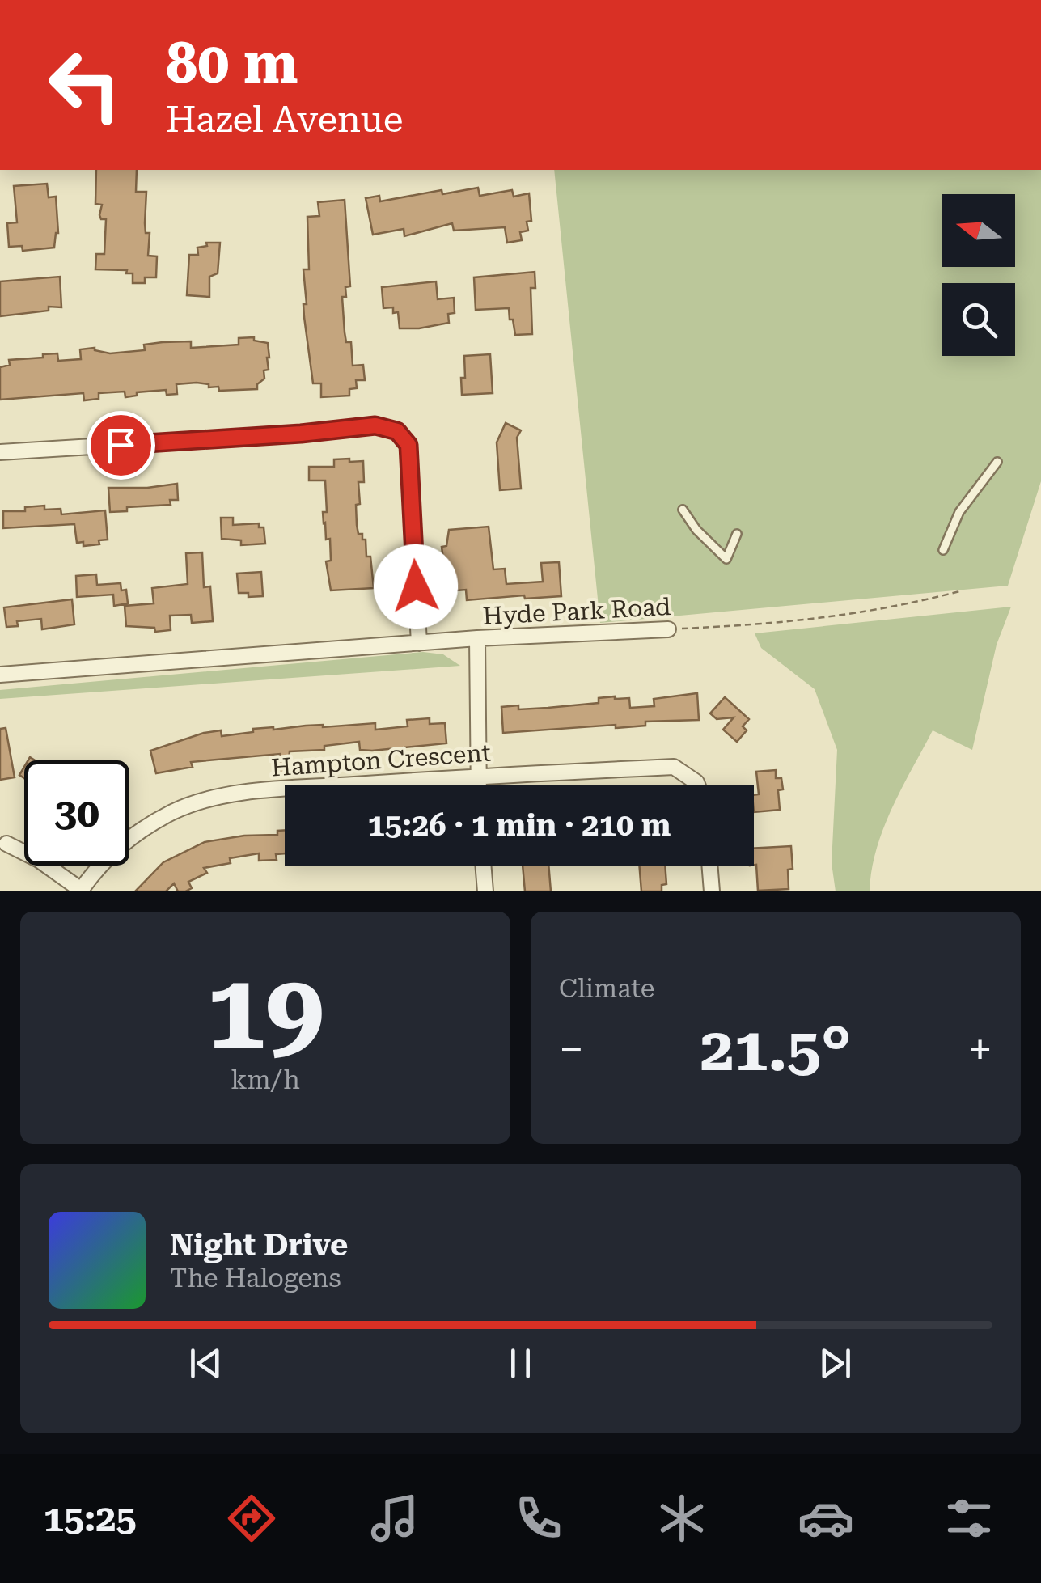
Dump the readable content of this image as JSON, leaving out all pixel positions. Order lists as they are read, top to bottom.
{
  "streets": {
    "street": ["Hyde Park Road", "Hampton Crescent"]
  },
  "north": "left",
  "page": {
    "turn": ["80 m", "Hazel Avenue"],
    "limit": "30",
    "trip": "15:26 · 1 min · 210 m",
    "tile": [
      ["19", "km/h"],
      "Climate"
    ],
    "heat": ["−", "21.5°", "+"],
    "song": ["Night Drive", "The Halogens"],
    "tabs": "15:25"
  }
}
